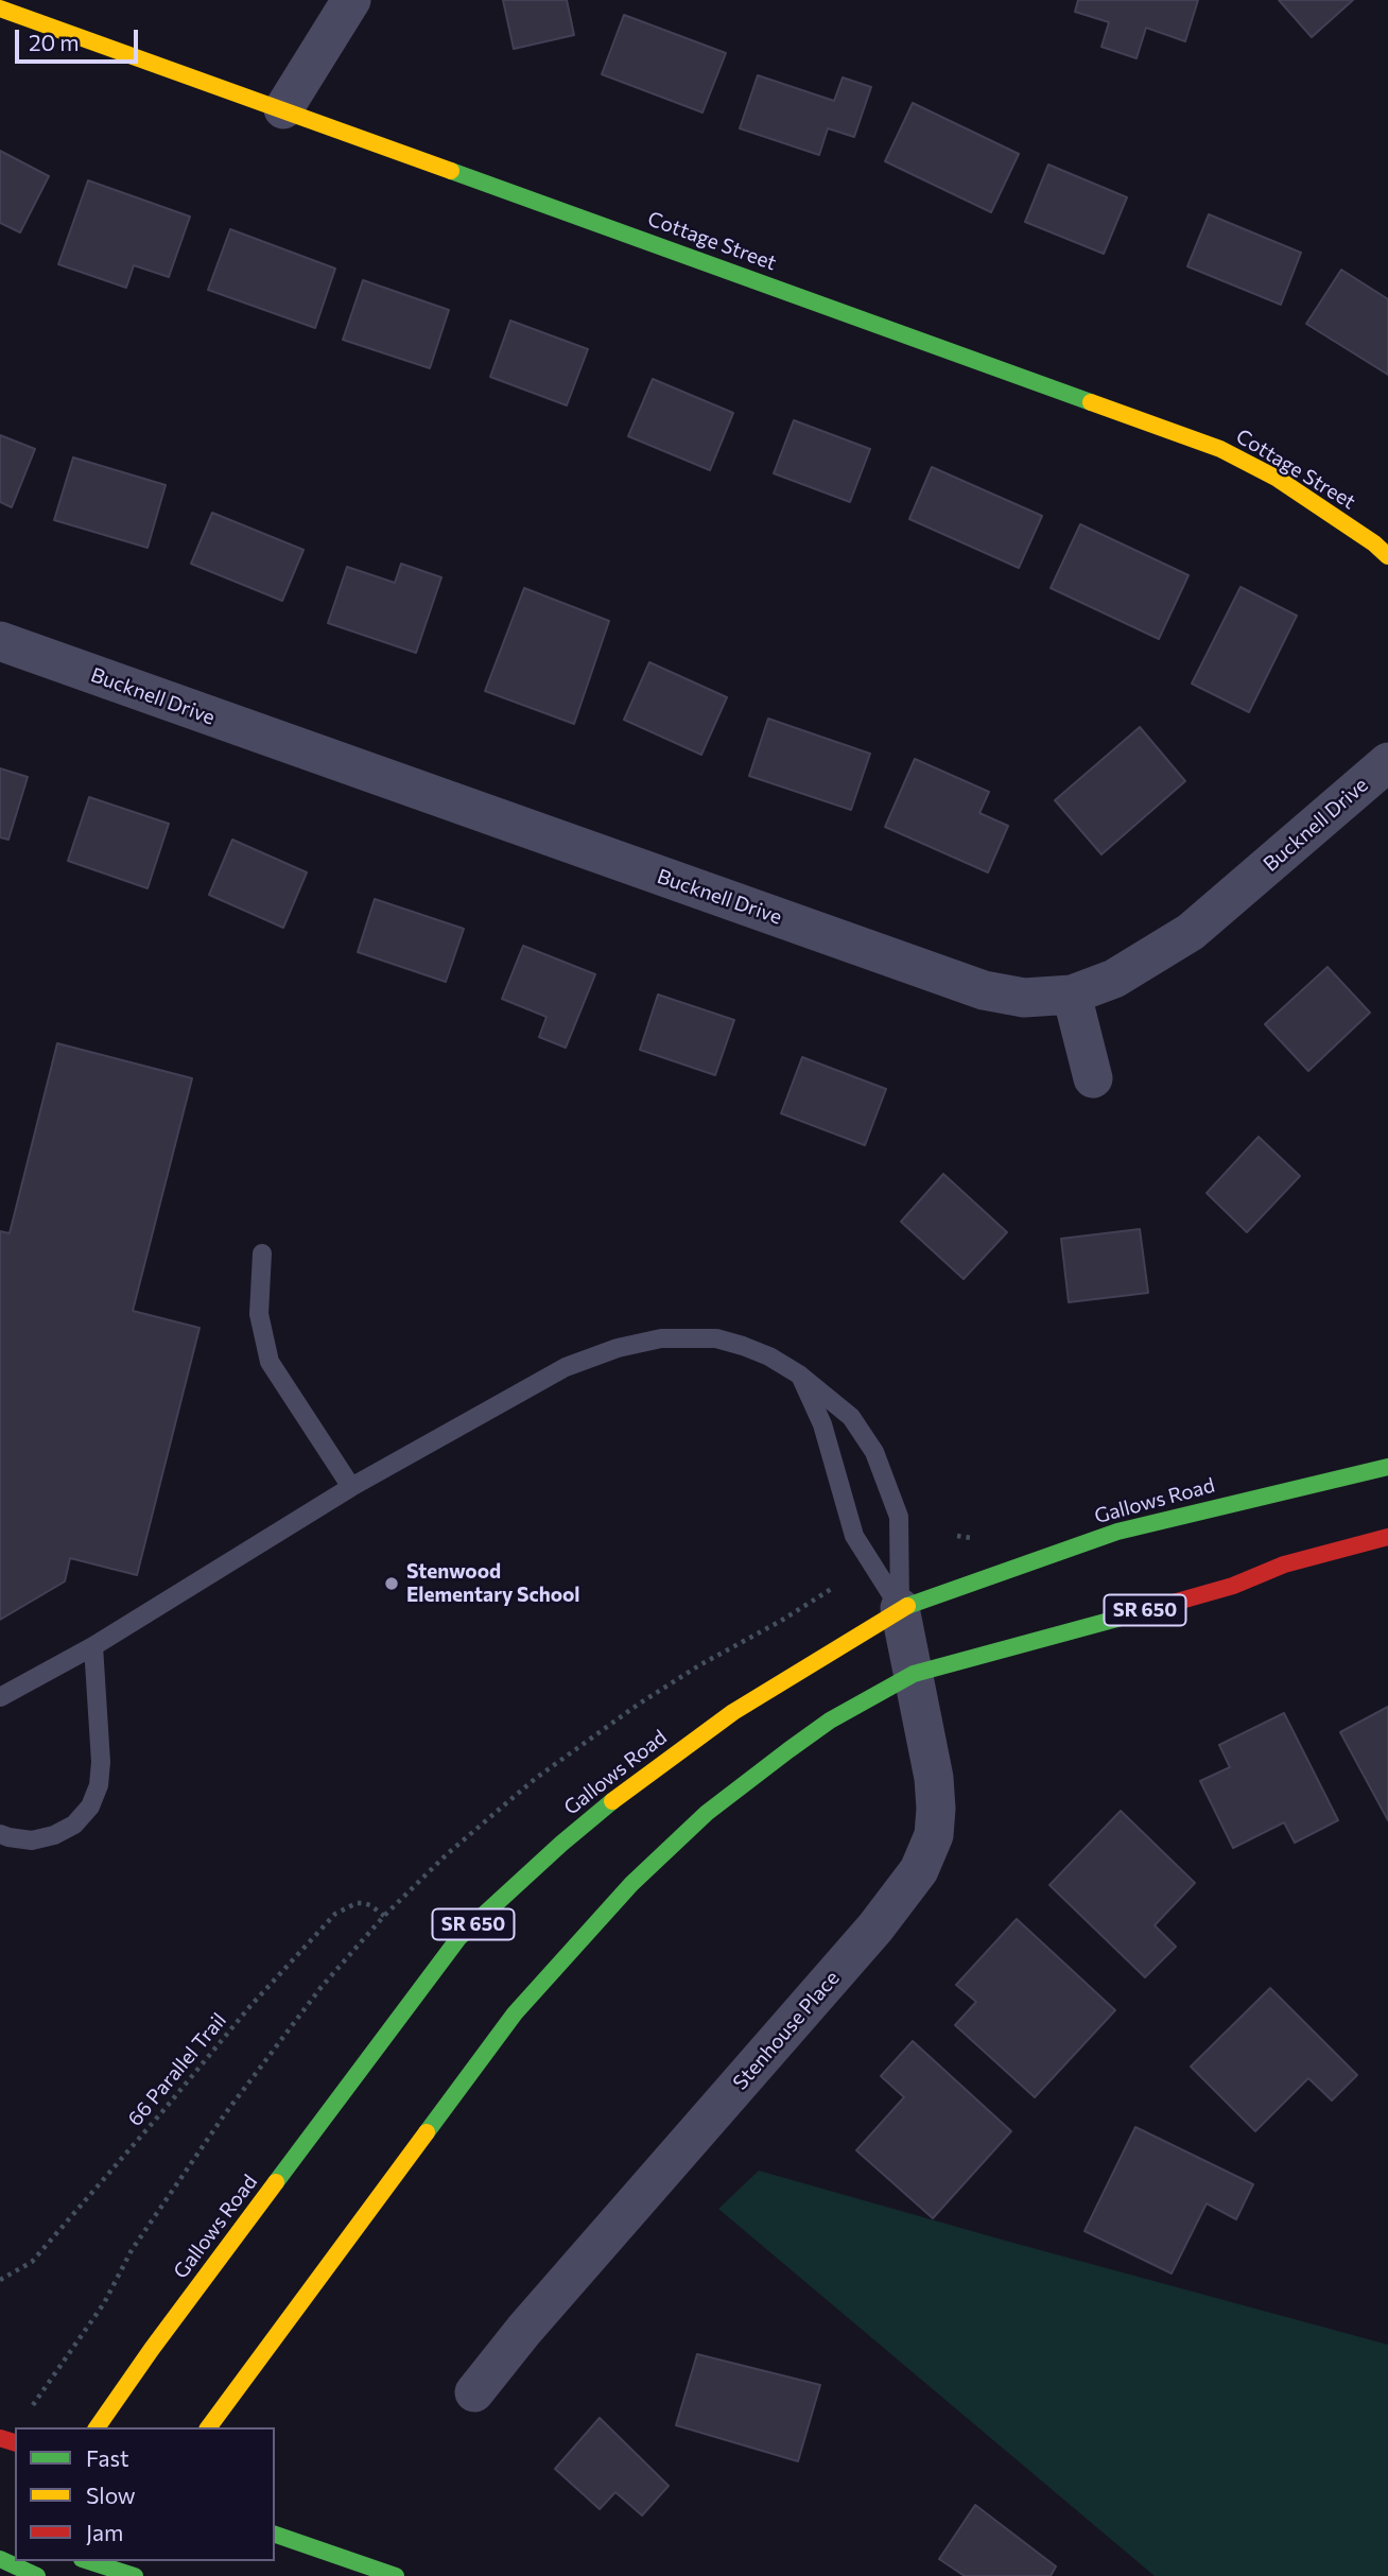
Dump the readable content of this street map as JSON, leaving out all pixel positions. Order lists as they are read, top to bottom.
{
  "streets": {
    "main road": ["Cottage Street", "Gallows Road", "SR 650"],
    "street": ["Bucknell Drive", "Stenhouse Place"],
    "path": ["66 Parallel Trail"]
  },
  "crossings": [
    ["Gallows Road", "Stenhouse Place"],
    ["SR 650", "Stenhouse Place"]
  ],
  "places": ["Stenwood Elementary School"],
  "legend": ["Fast", "Slow", "Jam"],
  "scale_bar": "20 m"
}
